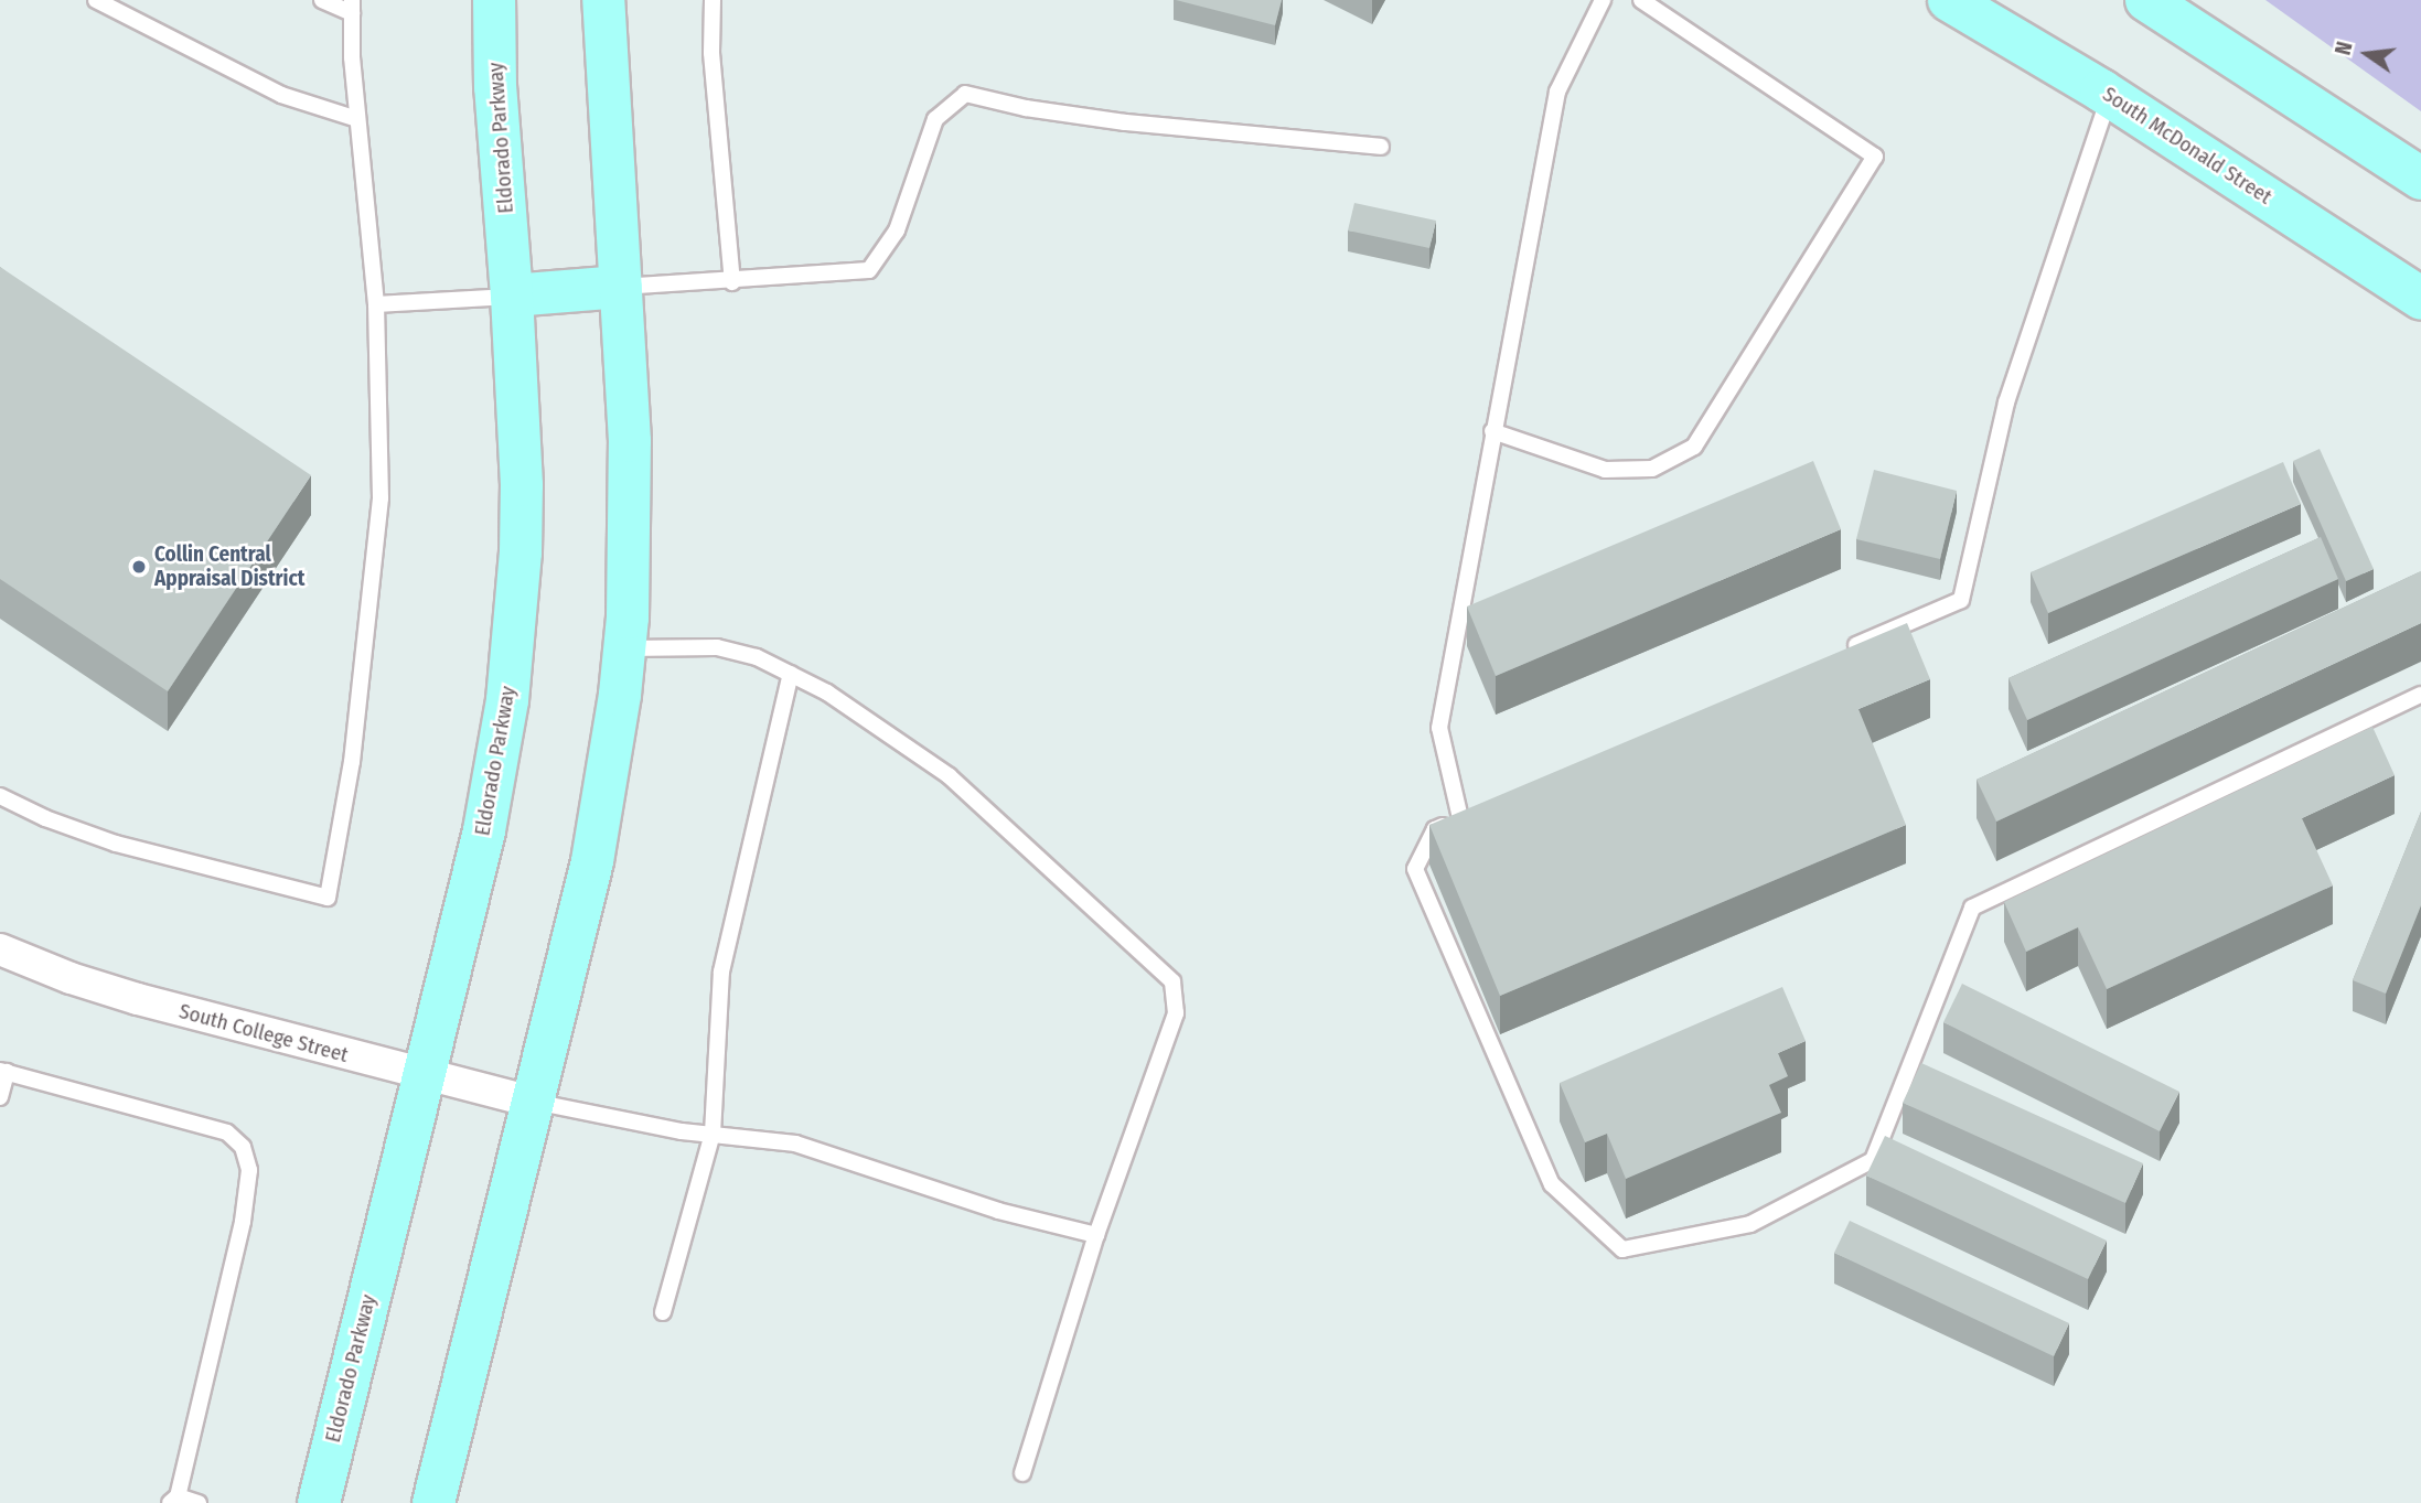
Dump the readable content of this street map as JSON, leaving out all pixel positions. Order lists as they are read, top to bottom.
{
  "streets": {
    "main road": ["Eldorado Parkway", "South McDonald Street"],
    "street": ["South College Street"]
  },
  "crossings": [
    ["Eldorado Parkway", "South College Street"]
  ],
  "places": ["Collin Central Appraisal District"],
  "north": "left"
}
